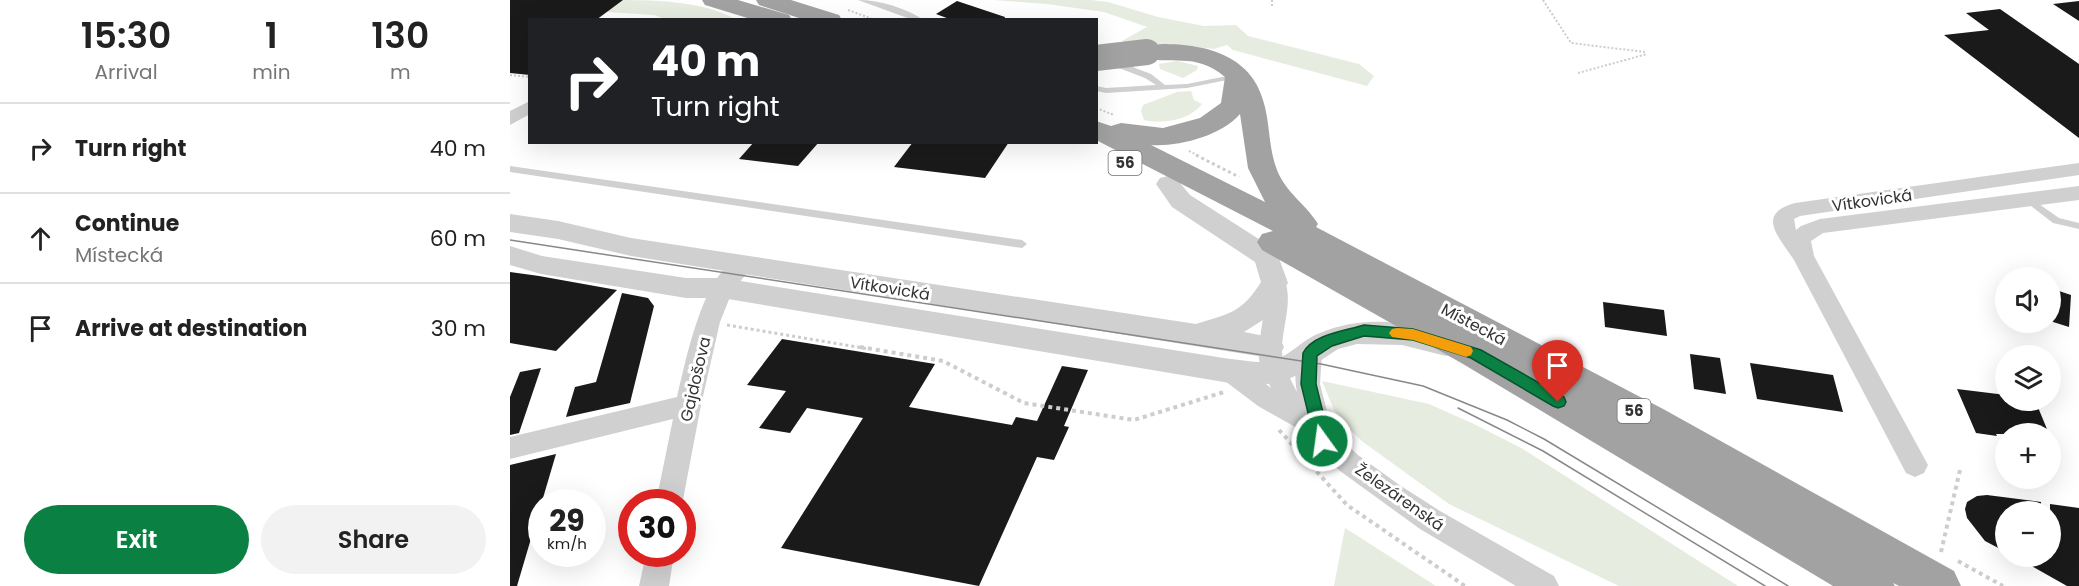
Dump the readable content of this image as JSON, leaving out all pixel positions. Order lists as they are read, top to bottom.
{
  "streets": {
    "highway": ["56", "Místecká"],
    "street": ["Vítkovická", "Gajdošova", "Železárenská"]
  },
  "crossings": [
    ["Vítkovická", "Gajdošova"],
    ["Vítkovická", "Železárenská"]
  ],
  "page": {
    "eta": [
      "15:30",
      "Arrival",
      "1",
      "min",
      "130",
      "m"
    ],
    "turn": ["40 m", "Turn right"],
    "list": [
      {
        "name": "Turn right",
        "value": "40 m"
      },
      {
        "name": "Continue",
        "note": "Místecká",
        "value": "60 m"
      },
      {
        "name": "Arrive at destination",
        "value": "30 m"
      }
    ],
    "map_buttons": ["+", "−"],
    "speed": "29 km/h",
    "limit": "30",
    "buttons": ["Exit", "Share"]
  }
}
